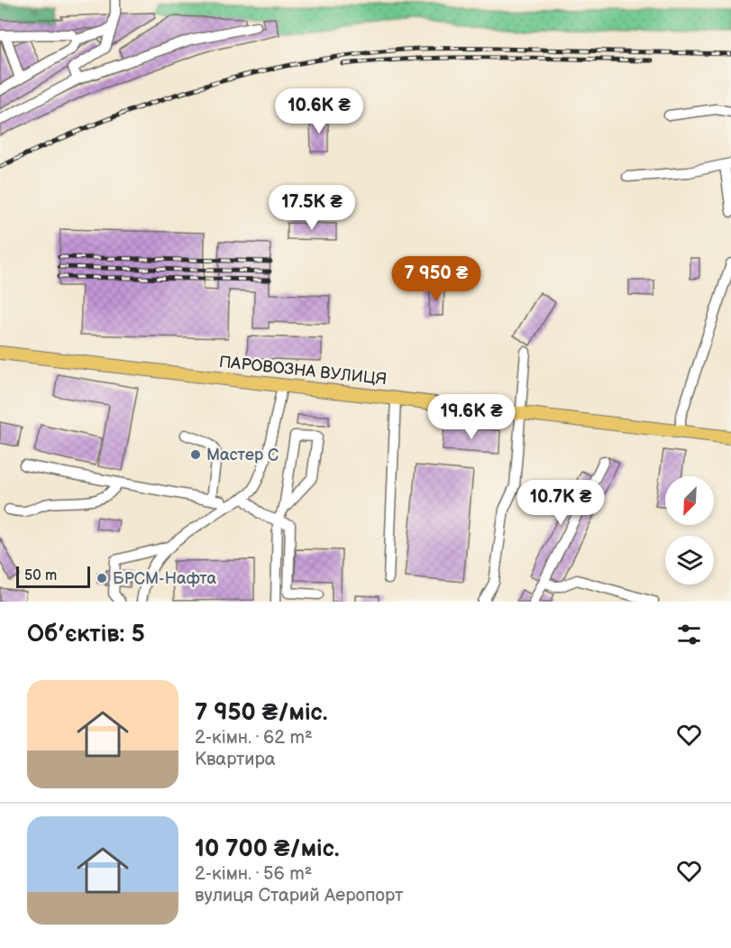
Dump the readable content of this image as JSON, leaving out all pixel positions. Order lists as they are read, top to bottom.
{
  "streets": {
    "main road": ["ПАРОВОЗНА ВУЛИЦЯ"]
  },
  "places": ["Мастер С", "БРСМ-Нафта"],
  "scale_bar": "50 m",
  "north": "bottom left",
  "page": {
    "price": [
      "10.6K ₴",
      "17.5K ₴",
      "7 950 ₴",
      "19.6K ₴",
      "10.7K ₴"
    ],
    "scale": "50 m",
    "heading": "Об’єктів: 5",
    "list": [
      {
        "name": "7 950 ₴/міс.",
        "note": "2-кімн. · 62 m² · Квартира"
      },
      {
        "name": "10 700 ₴/міс.",
        "note": "2-кімн. · 56 m² · вулиця Старий Аеропорт"
      }
    ]
  }
}
